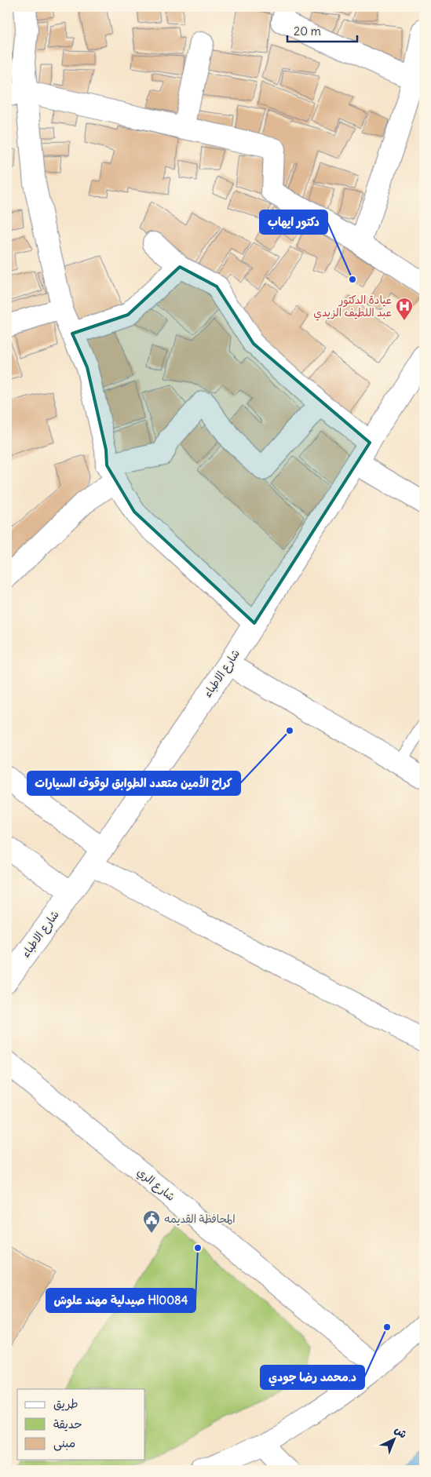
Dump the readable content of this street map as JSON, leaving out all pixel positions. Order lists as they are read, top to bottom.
{
  "streets": {
    "street": ["شارع الاطباء", "شارع الري"]
  },
  "places": {
    "other": [
      "دكتور ايهاب",
      "كراح الأمين متعدد الطوابق لوقوف السيارات",
      "صيدلية مهند علوش Hl0084",
      "د.محمد رضا جودي"
    ],
    "hospital": ["عيادة الدكتور عبد اللطيف الزيدي"],
    "public building": ["المحافظة القديمه"]
  },
  "legend": ["طريق", "حديقة", "مبنى"],
  "scale_bar": "20 m",
  "north": "top right"
}
